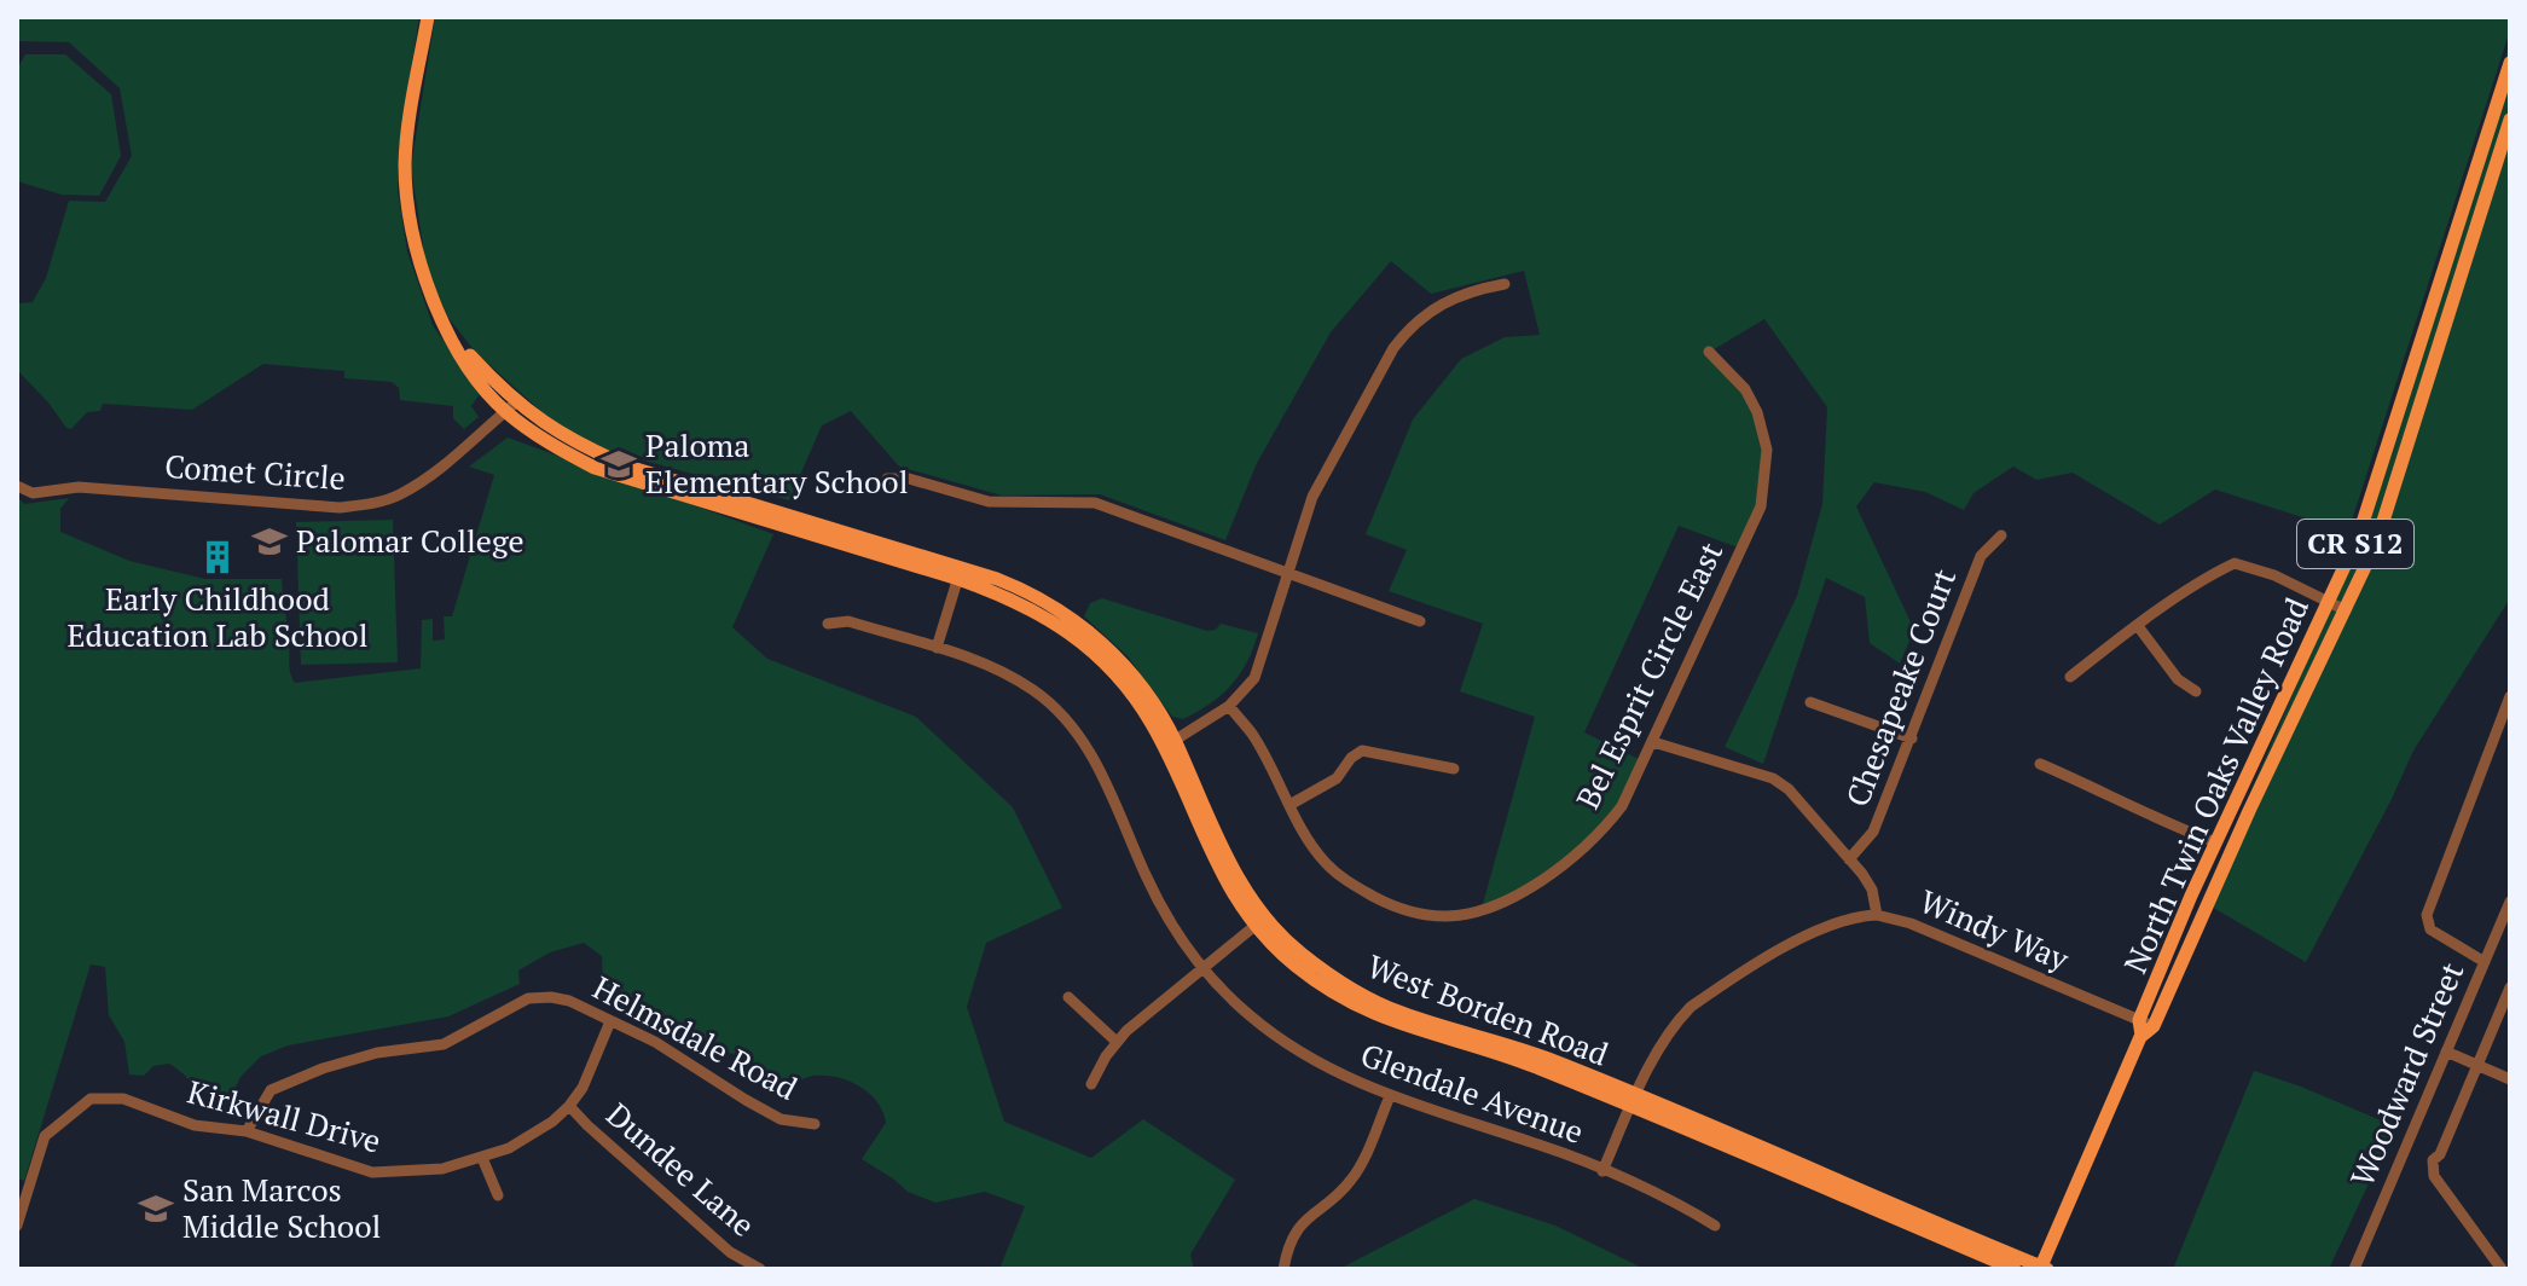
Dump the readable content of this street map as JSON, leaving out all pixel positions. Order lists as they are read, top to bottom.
{
  "streets": {
    "main road": ["CR S12", "North Twin Oaks Valley Road", "West Borden Road"],
    "street": [
      "Comet Circle",
      "Bel Esprit Circle East",
      "Chesapeake Court",
      "Windy Way",
      "Helmsdale Road",
      "Woodward Street",
      "Glendale Avenue",
      "Kirkwall Drive",
      "Dundee Lane"
    ]
  },
  "crossings": [
    ["Comet Circle", "West Borden Road"],
    ["Bel Esprit Circle East", "Windy Way"],
    ["Chesapeake Court", "Windy Way"],
    ["North Twin Oaks Valley Road", "Windy Way"],
    ["North Twin Oaks Valley Road", "West Borden Road"],
    ["Helmsdale Road", "Kirkwall Drive"],
    ["Kirkwall Drive", "Dundee Lane"]
  ],
  "places": {
    "school or university": ["Paloma Elementary School", "Palomar College", "San Marcos Middle School"],
    "building": ["Early Childhood Education Lab School"]
  }
}
